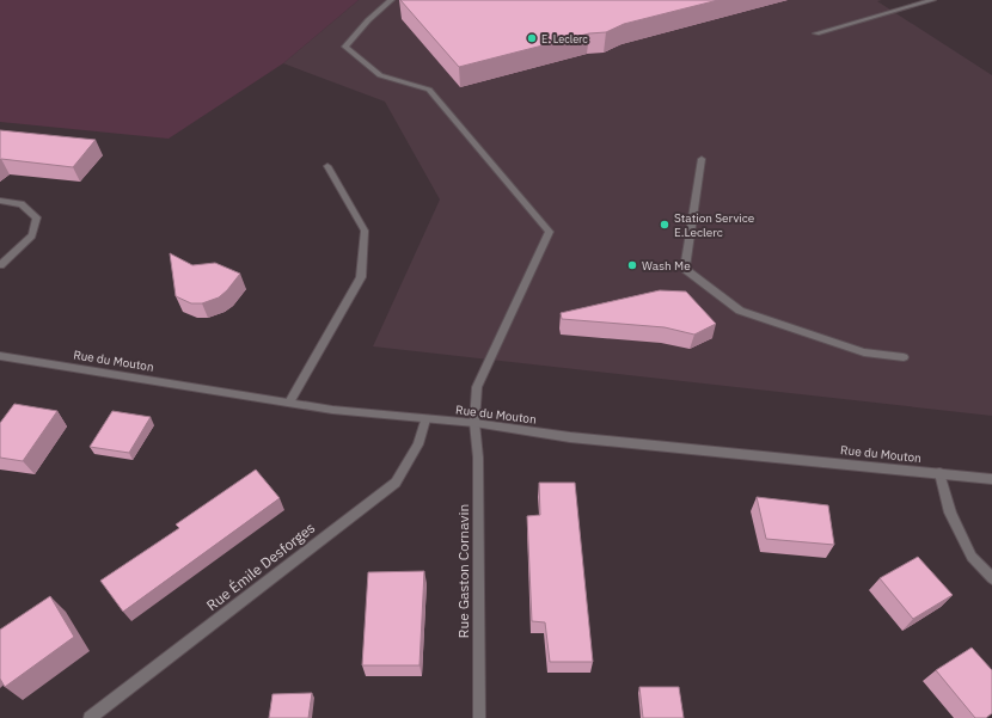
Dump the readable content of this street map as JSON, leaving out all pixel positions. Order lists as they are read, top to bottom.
{
  "streets": {
    "street": ["Rue du Mouton", "Rue Émile Desforges", "Rue Gaston Cornavin"]
  },
  "crossings": [
    ["Rue du Mouton", "Rue Émile Desforges"],
    ["Rue du Mouton", "Rue Gaston Cornavin"]
  ],
  "places": ["E. Leclerc", "Station Service E.Leclerc", "Wash Me"]
}
